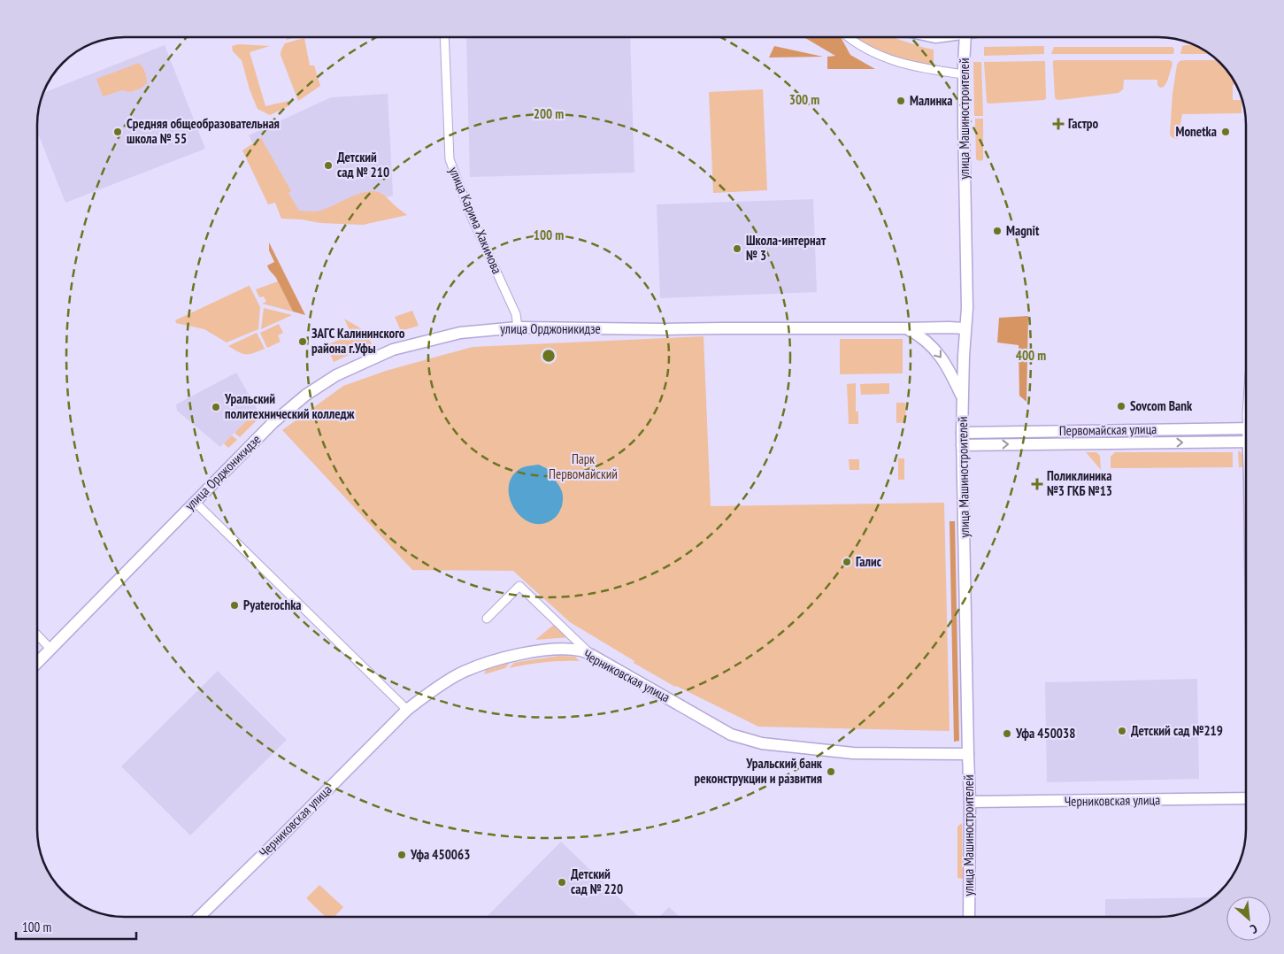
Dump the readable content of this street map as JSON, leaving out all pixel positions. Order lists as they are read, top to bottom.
{
  "streets": {
    "main road": [
      "улица Машиностроителей",
      "улица Орджоникидзе",
      "Первомайская улица",
      "Черниковская улица"
    ],
    "street": ["улица Карима Хакимова"]
  },
  "crossings": [
    ["улица Машиностроителей", "улица Орджоникидзе"],
    ["улица Машиностроителей", "Первомайская улица"],
    ["улица Машиностроителей", "Черниковская улица"],
    ["улица Карима Хакимова", "улица Орджоникидзе"]
  ],
  "parks": ["Парк Первомайский"],
  "places": {
    "other": [
      "Малинка",
      "Средняя общеобразовательная школа № 55",
      "Monetka",
      "Детский сад № 210",
      "Magnit",
      "Школа-интернат № 3",
      "ЗАГС Калининского района г.Уфы",
      "Sovcom Bank",
      "Уральский политехнический колледж",
      "Галис",
      "Pyaterochka",
      "Детский сад №219",
      "Уфа 450038",
      "Уральский банк реконструкции и развития",
      "Уфа 450063",
      "Детский сад № 220"
    ],
    "health": ["Гастро", "Поликлиника №3 ГКБ №13"]
  },
  "scale_bar": "100 m",
  "north": "bottom right",
  "rings": [
    "300 m",
    "200 m",
    "100 m",
    "400 m"
  ]
}
